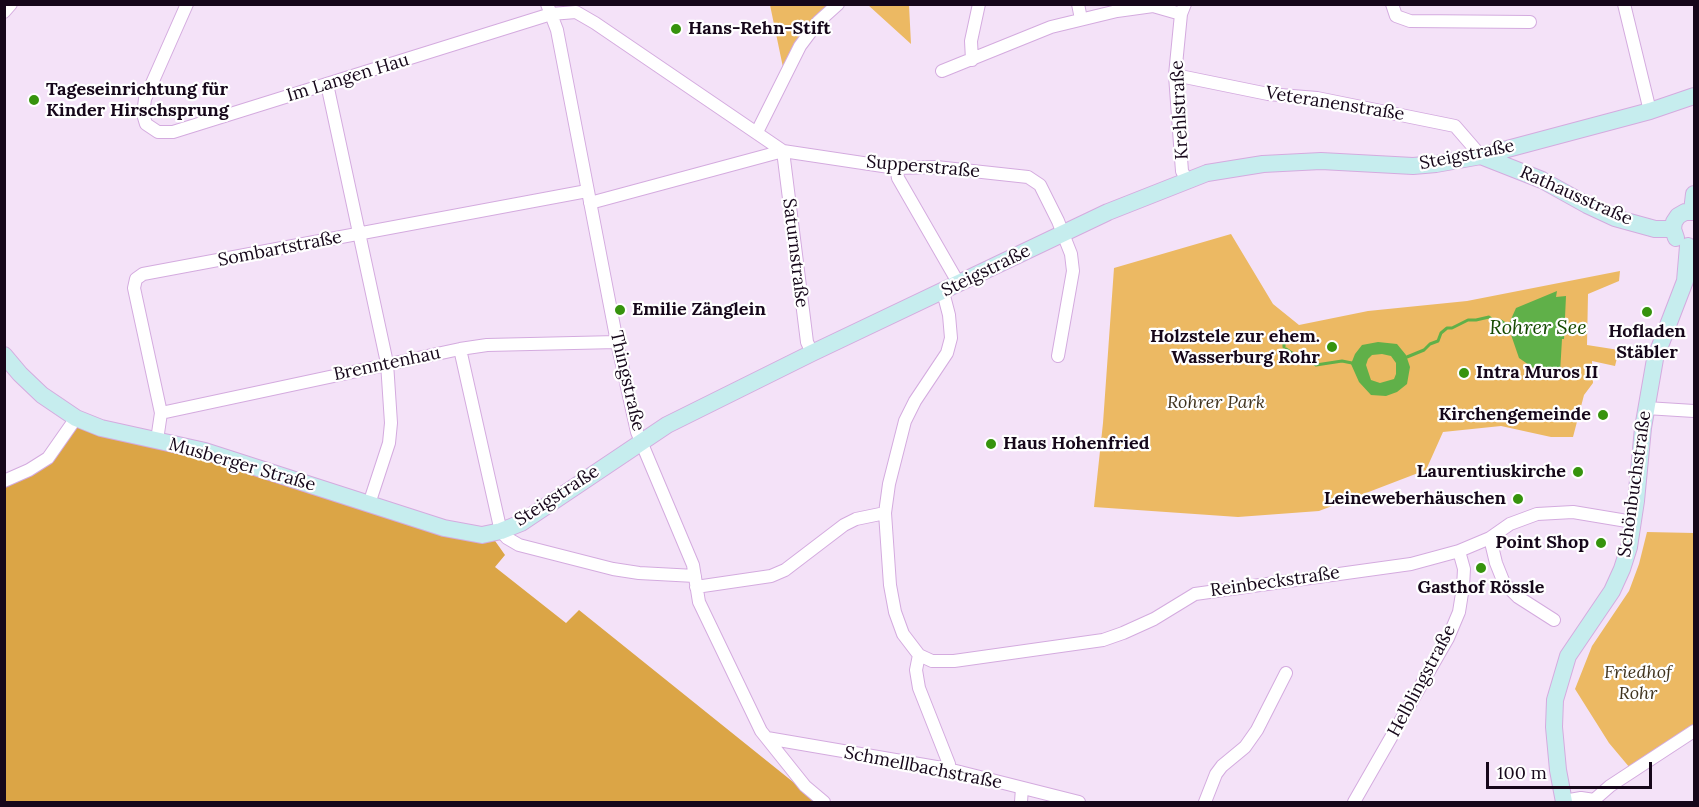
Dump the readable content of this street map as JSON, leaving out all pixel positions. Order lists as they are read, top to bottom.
{
  "streets": {
    "street": [
      "Im Langen Hau",
      "Veteranenstraße",
      "Krehlstraße",
      "Steigstraße",
      "Supperstraße",
      "Rathausstraße",
      "Sombartstraße",
      "Saturnstraße",
      "Brenntenhau",
      "Thingstraße",
      "Musberger Straße",
      "Schönbuchstraße",
      "Reinbeckstraße",
      "Helblingstraße",
      "Schmellbachstraße"
    ]
  },
  "crossings": [
    ["Im Langen Hau", "Supperstraße"],
    ["Im Langen Hau", "Thingstraße"],
    ["Veteranenstraße", "Krehlstraße"],
    ["Veteranenstraße", "Steigstraße"],
    ["Veteranenstraße", "Rathausstraße"],
    ["Krehlstraße", "Steigstraße"],
    ["Steigstraße", "Supperstraße"],
    ["Steigstraße", "Rathausstraße"],
    ["Steigstraße", "Saturnstraße"],
    ["Steigstraße", "Brenntenhau"],
    ["Steigstraße", "Thingstraße"],
    ["Steigstraße", "Musberger Straße"],
    ["Supperstraße", "Sombartstraße"],
    ["Supperstraße", "Saturnstraße"],
    ["Supperstraße", "Thingstraße"],
    ["Rathausstraße", "Schönbuchstraße"],
    ["Sombartstraße", "Saturnstraße"],
    ["Sombartstraße", "Brenntenhau"],
    ["Sombartstraße", "Thingstraße"],
    ["Sombartstraße", "Musberger Straße"],
    ["Brenntenhau", "Thingstraße"],
    ["Thingstraße", "Schmellbachstraße"],
    ["Schönbuchstraße", "Reinbeckstraße"],
    ["Reinbeckstraße", "Helblingstraße"]
  ],
  "water": ["Rohrer See"],
  "parks": ["Rohrer Park", "Friedhof Rohr"],
  "places": [
    "Hans-Rehn-Stift",
    "Tageseinrichtung für Kinder Hirschsprung",
    "Emilie Zänglein",
    "Hofladen Stäbler",
    "Holzstele zur ehem. Wasserburg Rohr",
    "Intra Muros II",
    "Kirchengemeinde",
    "Haus Hohenfried",
    "Laurentiuskirche",
    "Leineweberhäuschen",
    "Point Shop",
    "Gasthof Rössle"
  ],
  "scale_bar": "100 m"
}
